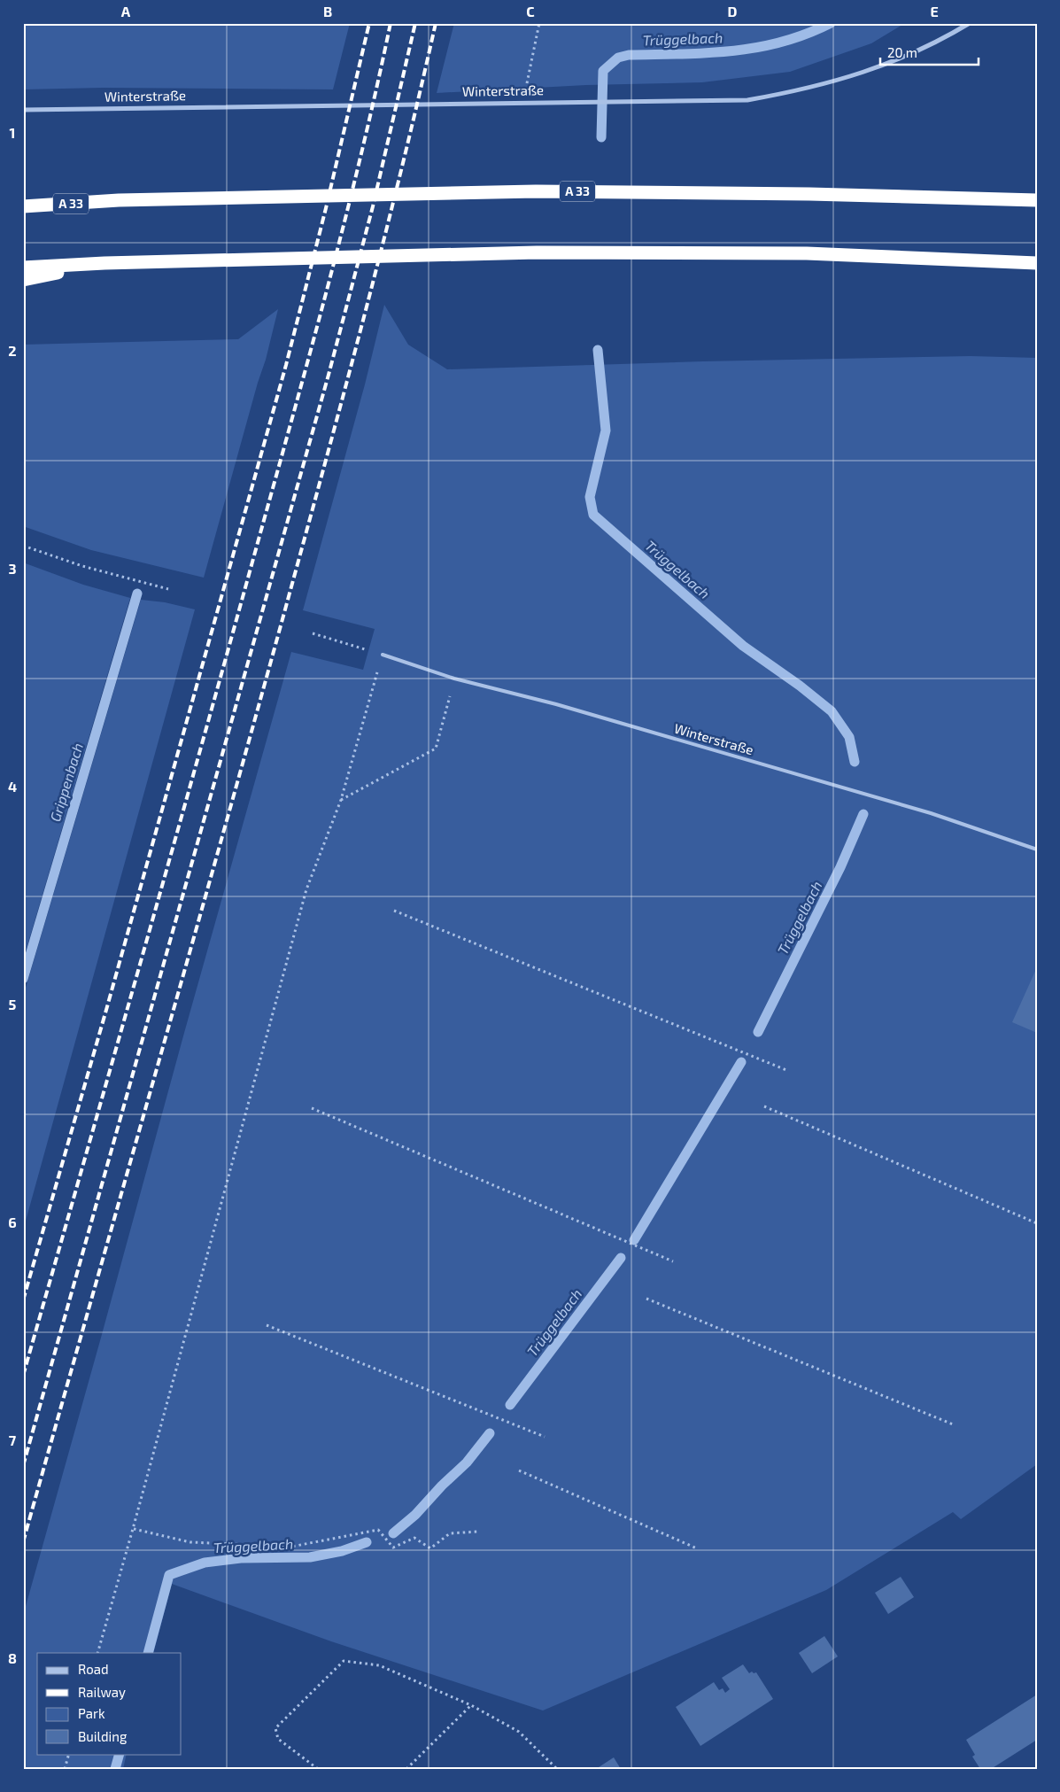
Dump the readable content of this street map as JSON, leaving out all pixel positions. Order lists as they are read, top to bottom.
{
  "streets": {
    "highway": ["A 33"],
    "street": ["Winterstraße"]
  },
  "water": ["Trüggelbach", "Grippenbach"],
  "legend": [
    "Road",
    "Railway",
    "Park",
    "Building"
  ],
  "scale_bar": "20 m",
  "grid": {
    "columns": [
      "A",
      "B",
      "C",
      "D",
      "E"
    ],
    "rows": [
      "1",
      "2",
      "3",
      "4",
      "5",
      "6",
      "7",
      "8"
    ]
  }
}
